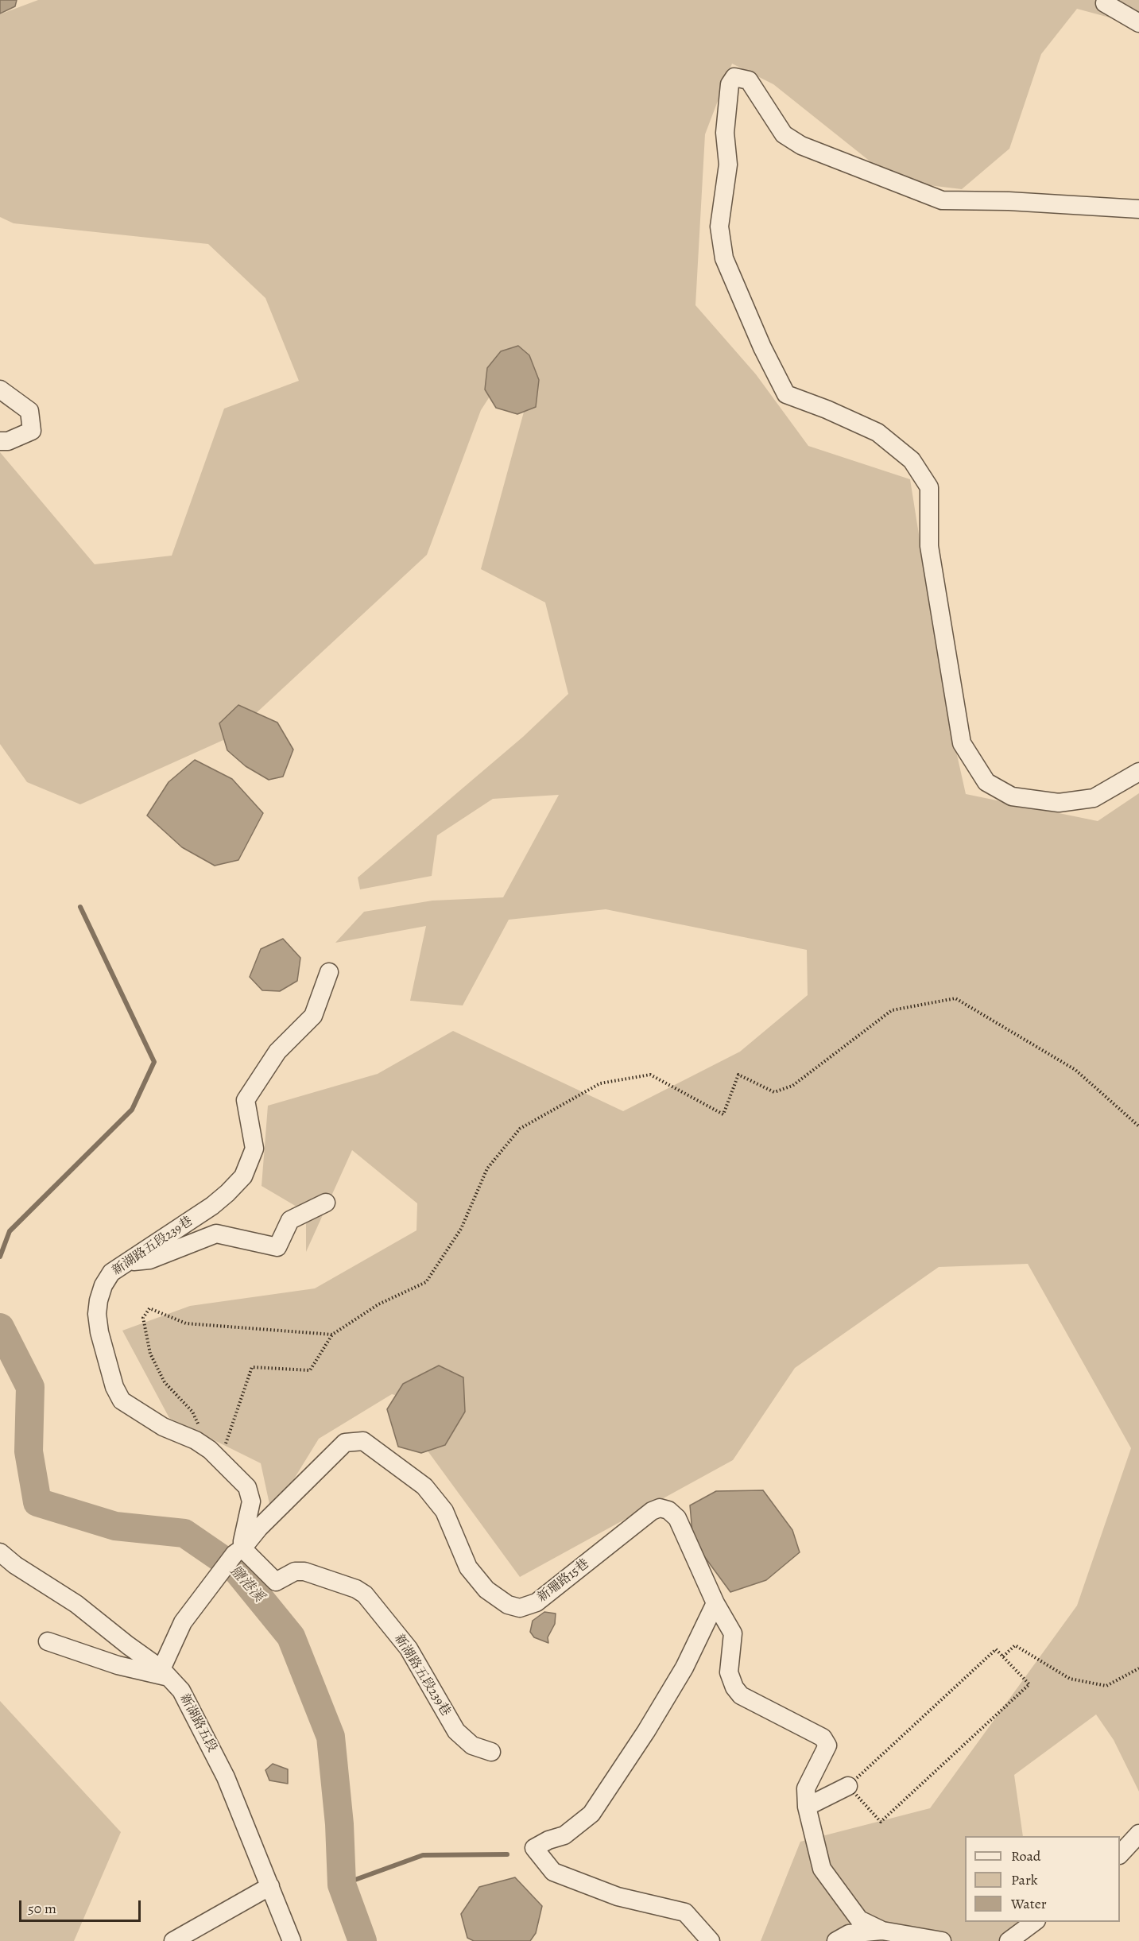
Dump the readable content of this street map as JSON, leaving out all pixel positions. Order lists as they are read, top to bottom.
{
  "streets": {
    "street": ["新湖路五段239巷", "新珊路15巷", "新湖路五段"]
  },
  "crossings": [
    ["新湖路五段239巷", "新珊路15巷"]
  ],
  "water": ["鹽港溪"],
  "legend": ["Road", "Park", "Water"],
  "scale_bar": "50 m"
}
